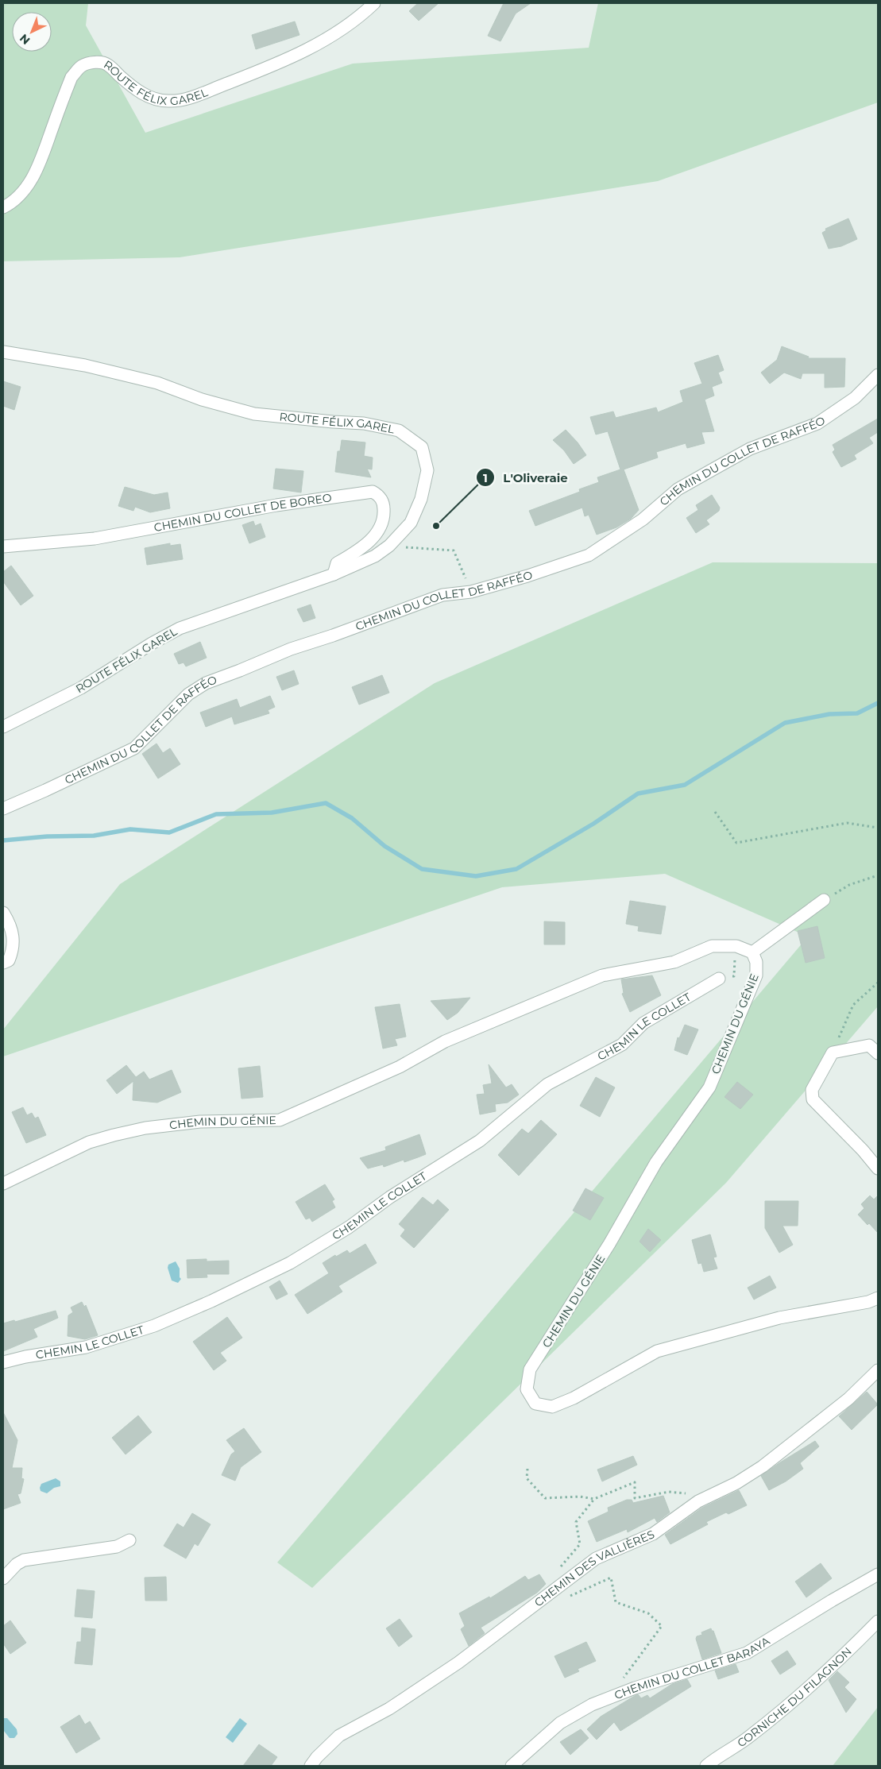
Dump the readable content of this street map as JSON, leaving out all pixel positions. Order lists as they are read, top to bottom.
{
  "streets": {
    "street": [
      "ROUTE FÉLIX GAREL",
      "CHEMIN DU COLLET DE RAFFÉO",
      "CHEMIN DU COLLET DE BOREO",
      "CHEMIN DU GÉNIE",
      "CHEMIN LE COLLET",
      "CHEMIN DES VALLIÈRES",
      "CHEMIN DU COLLET BARAYA",
      "CORNICHE DU FILAGNON"
    ]
  },
  "crossings": [
    ["ROUTE FÉLIX GAREL", "CHEMIN DU COLLET DE BOREO"]
  ],
  "places": ["L'Oliveraie"],
  "north": "bottom left"
}
